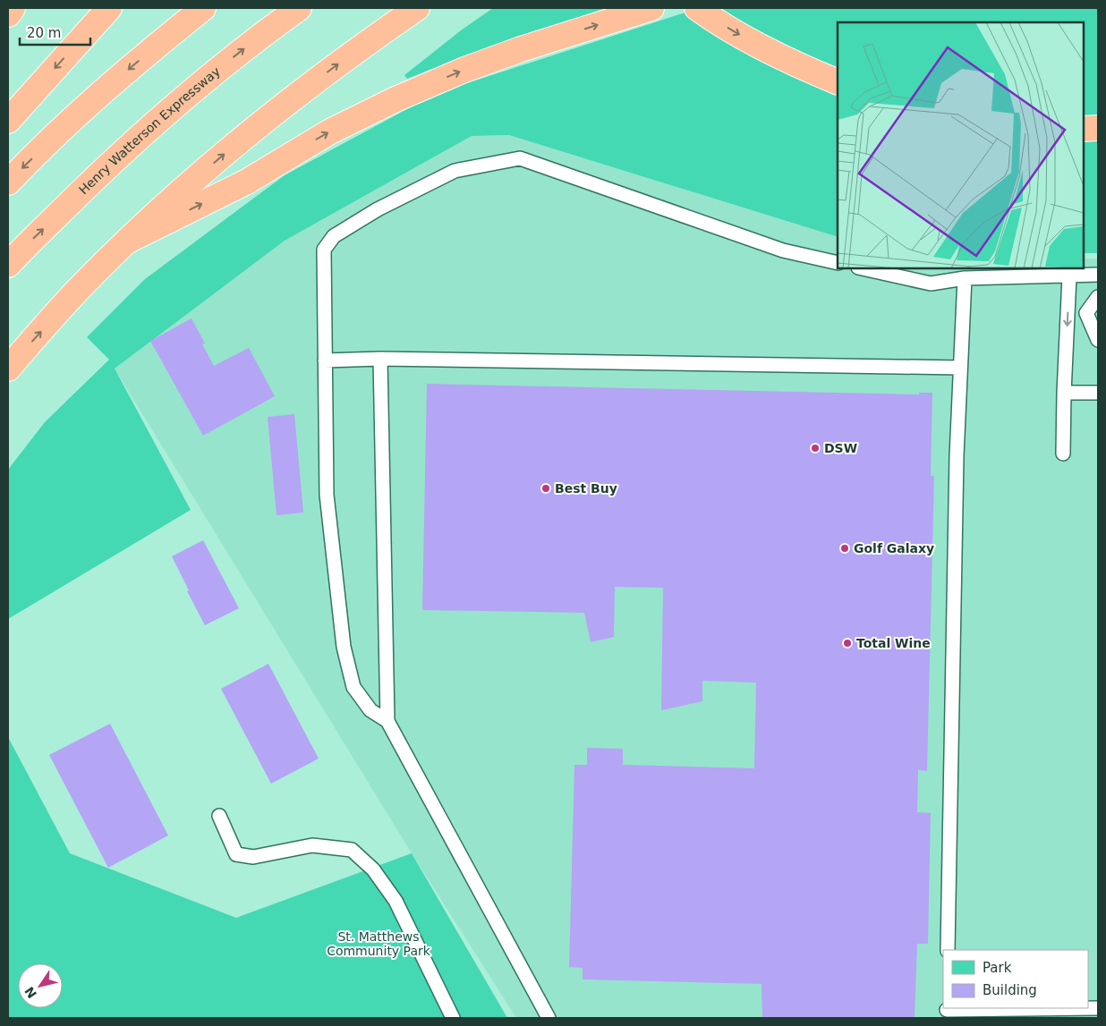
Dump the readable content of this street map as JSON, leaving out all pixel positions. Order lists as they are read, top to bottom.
{
  "streets": {
    "highway": ["Henry Watterson Expressway"]
  },
  "parks": ["St. Matthews Community Park"],
  "places": [
    "DSW",
    "Best Buy",
    "Golf Galaxy",
    "Total Wine"
  ],
  "legend": ["Park", "Building"],
  "scale_bar": "20 m",
  "north": "bottom left"
}
